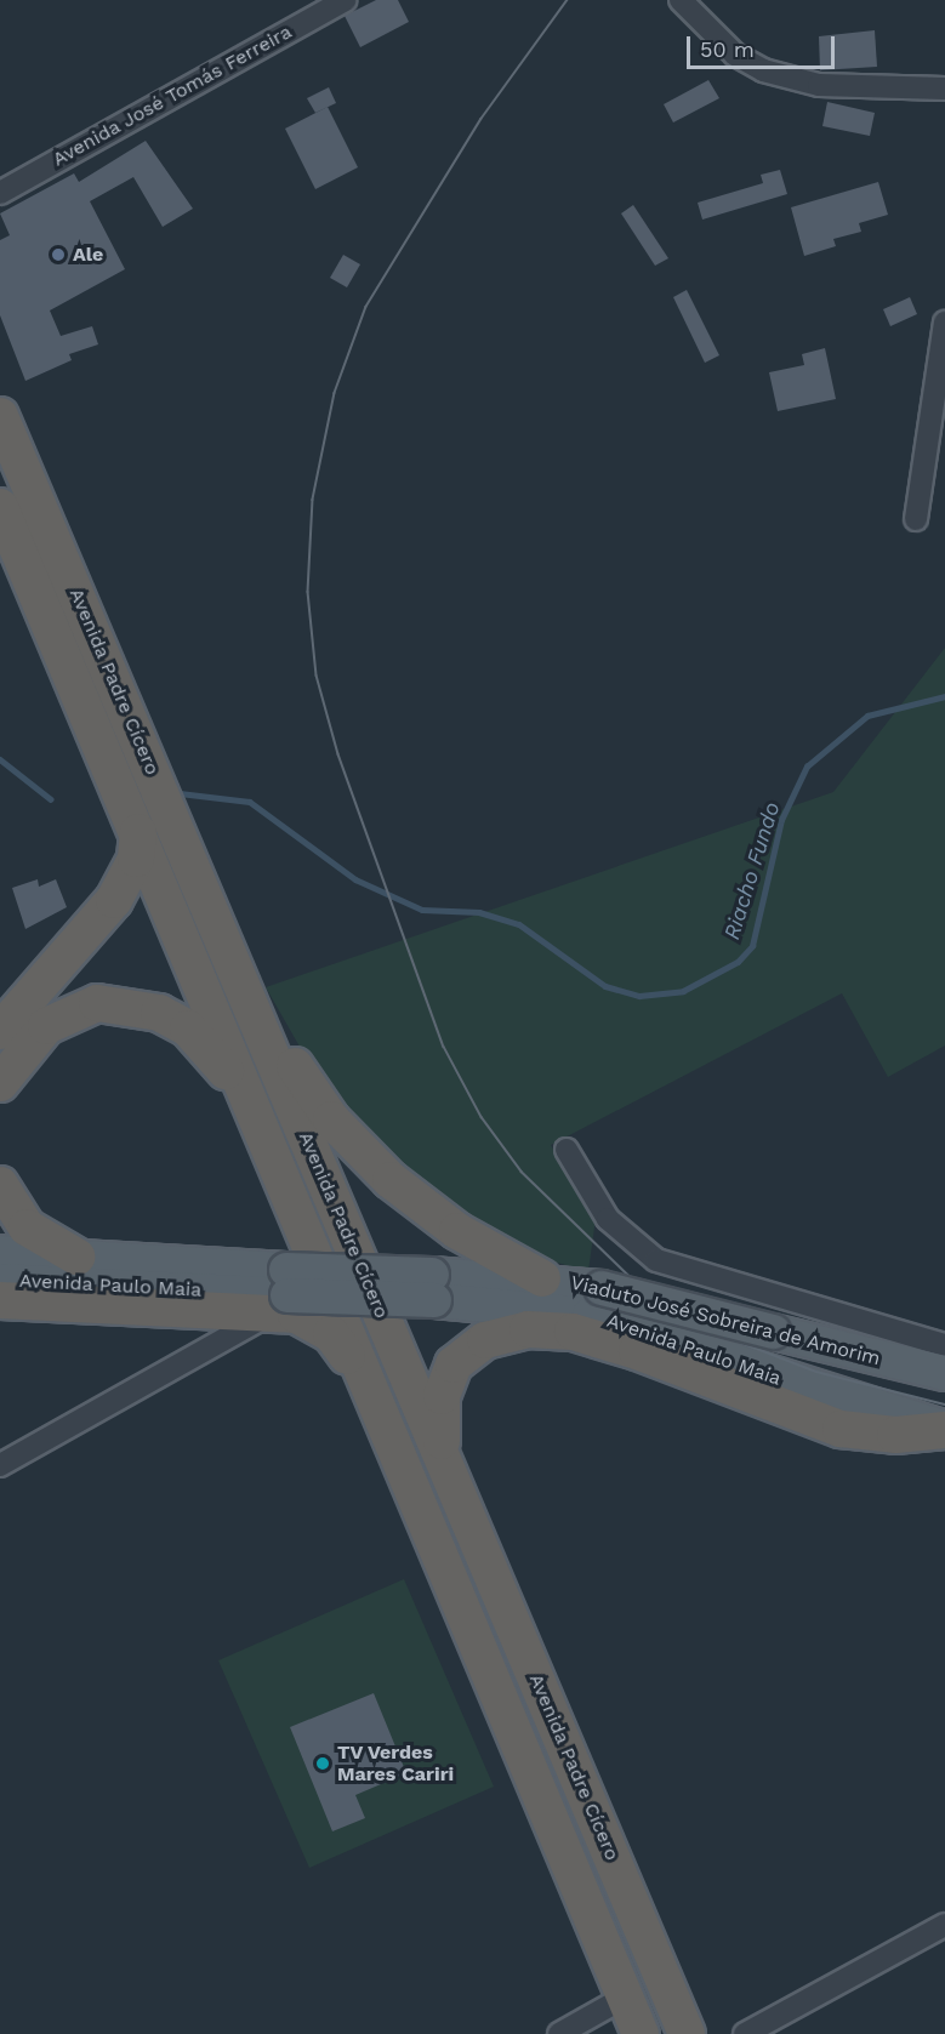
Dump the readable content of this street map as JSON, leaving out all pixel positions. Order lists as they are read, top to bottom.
{
  "streets": {
    "highway": ["Avenida Padre Cícero"],
    "main road": ["Avenida Paulo Maia", "Viaduto José Sobreira de Amorim"],
    "street": ["Avenida José Tomás Ferreira"]
  },
  "crossings": [
    ["Avenida Paulo Maia", "Viaduto José Sobreira de Amorim"]
  ],
  "water": ["Riacho Fundo"],
  "places": ["Ale", "TV Verdes Mares Cariri"],
  "scale_bar": "50 m"
}
